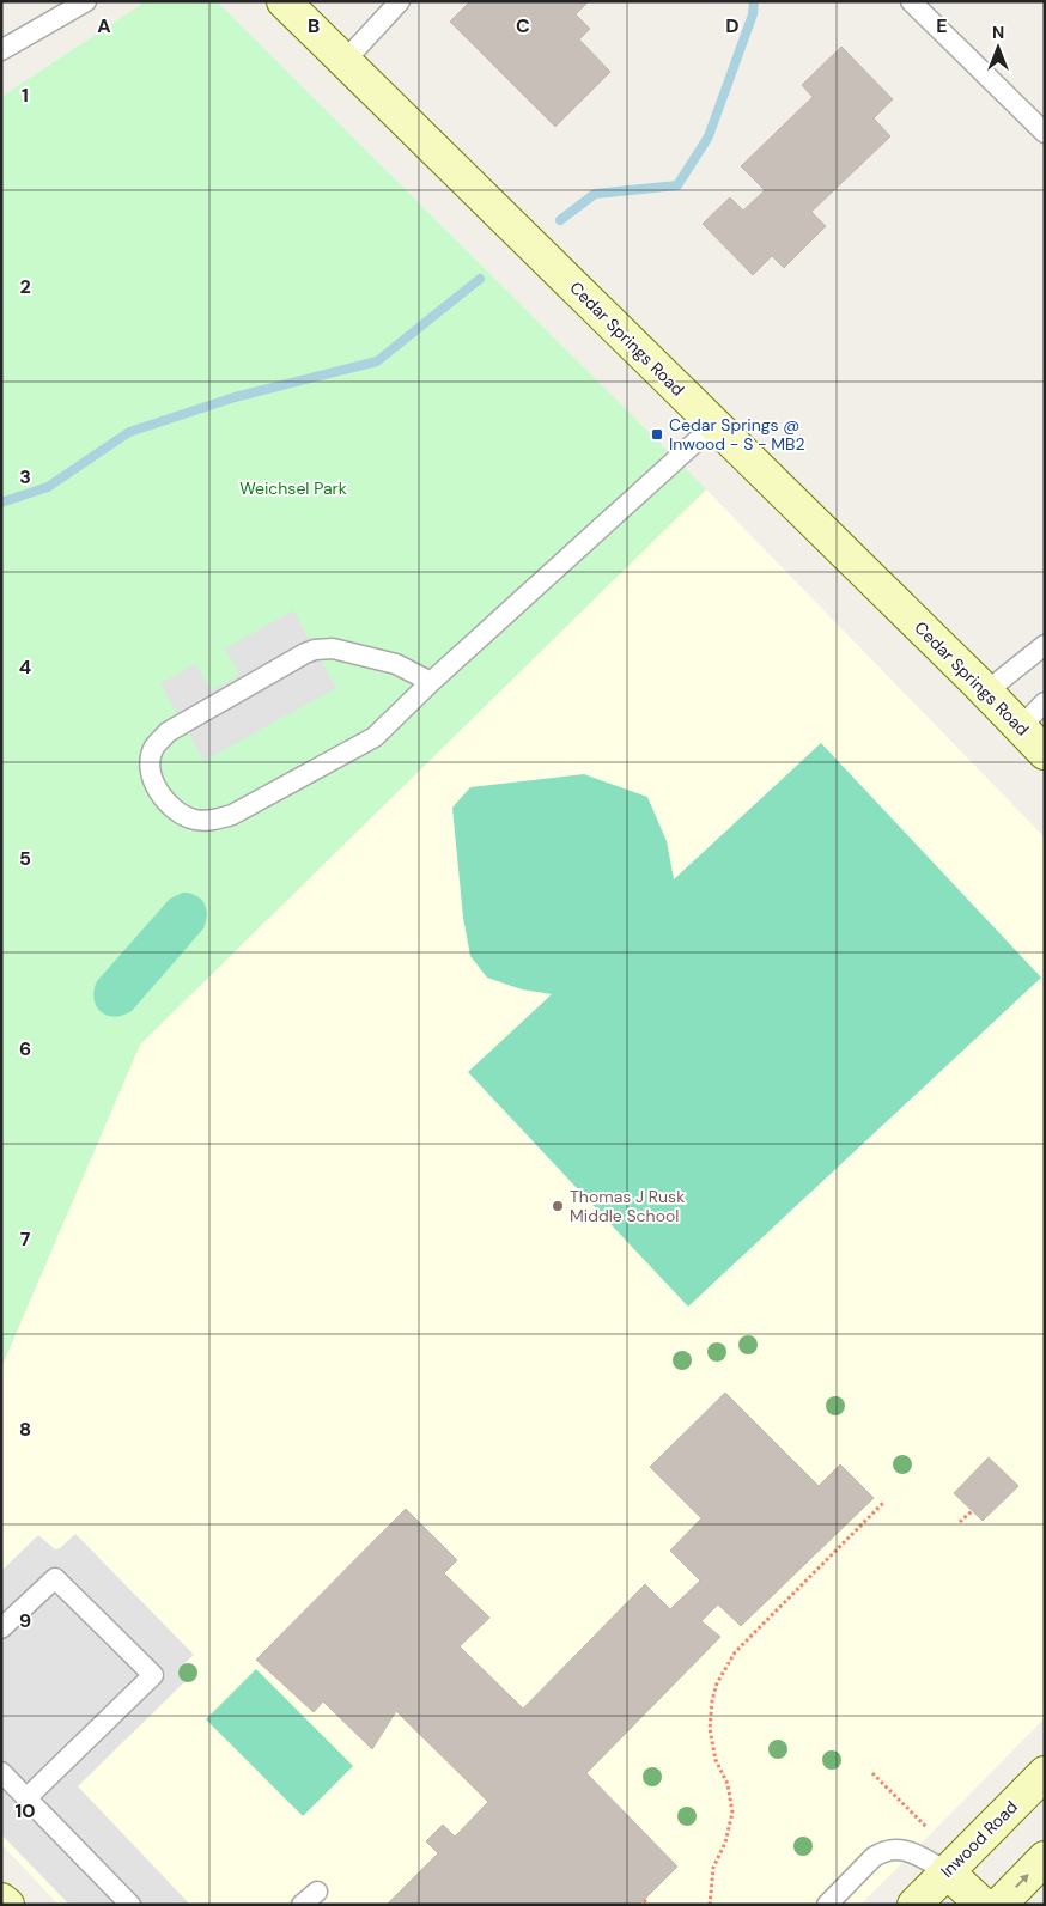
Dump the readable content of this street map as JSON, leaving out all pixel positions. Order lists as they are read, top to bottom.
{
  "streets": {
    "main road": ["Cedar Springs Road", "Inwood Road"]
  },
  "parks": ["Weichsel Park"],
  "places": {
    "transit": ["Cedar Springs @ Inwood - S - MB2"],
    "other": ["Thomas J Rusk Middle School"]
  },
  "north": "top",
  "grid": {
    "columns": [
      "A",
      "B",
      "C",
      "D",
      "E"
    ],
    "rows": [
      "1",
      "2",
      "3",
      "4",
      "5",
      "6",
      "7",
      "8",
      "9",
      "10"
    ]
  }
}
